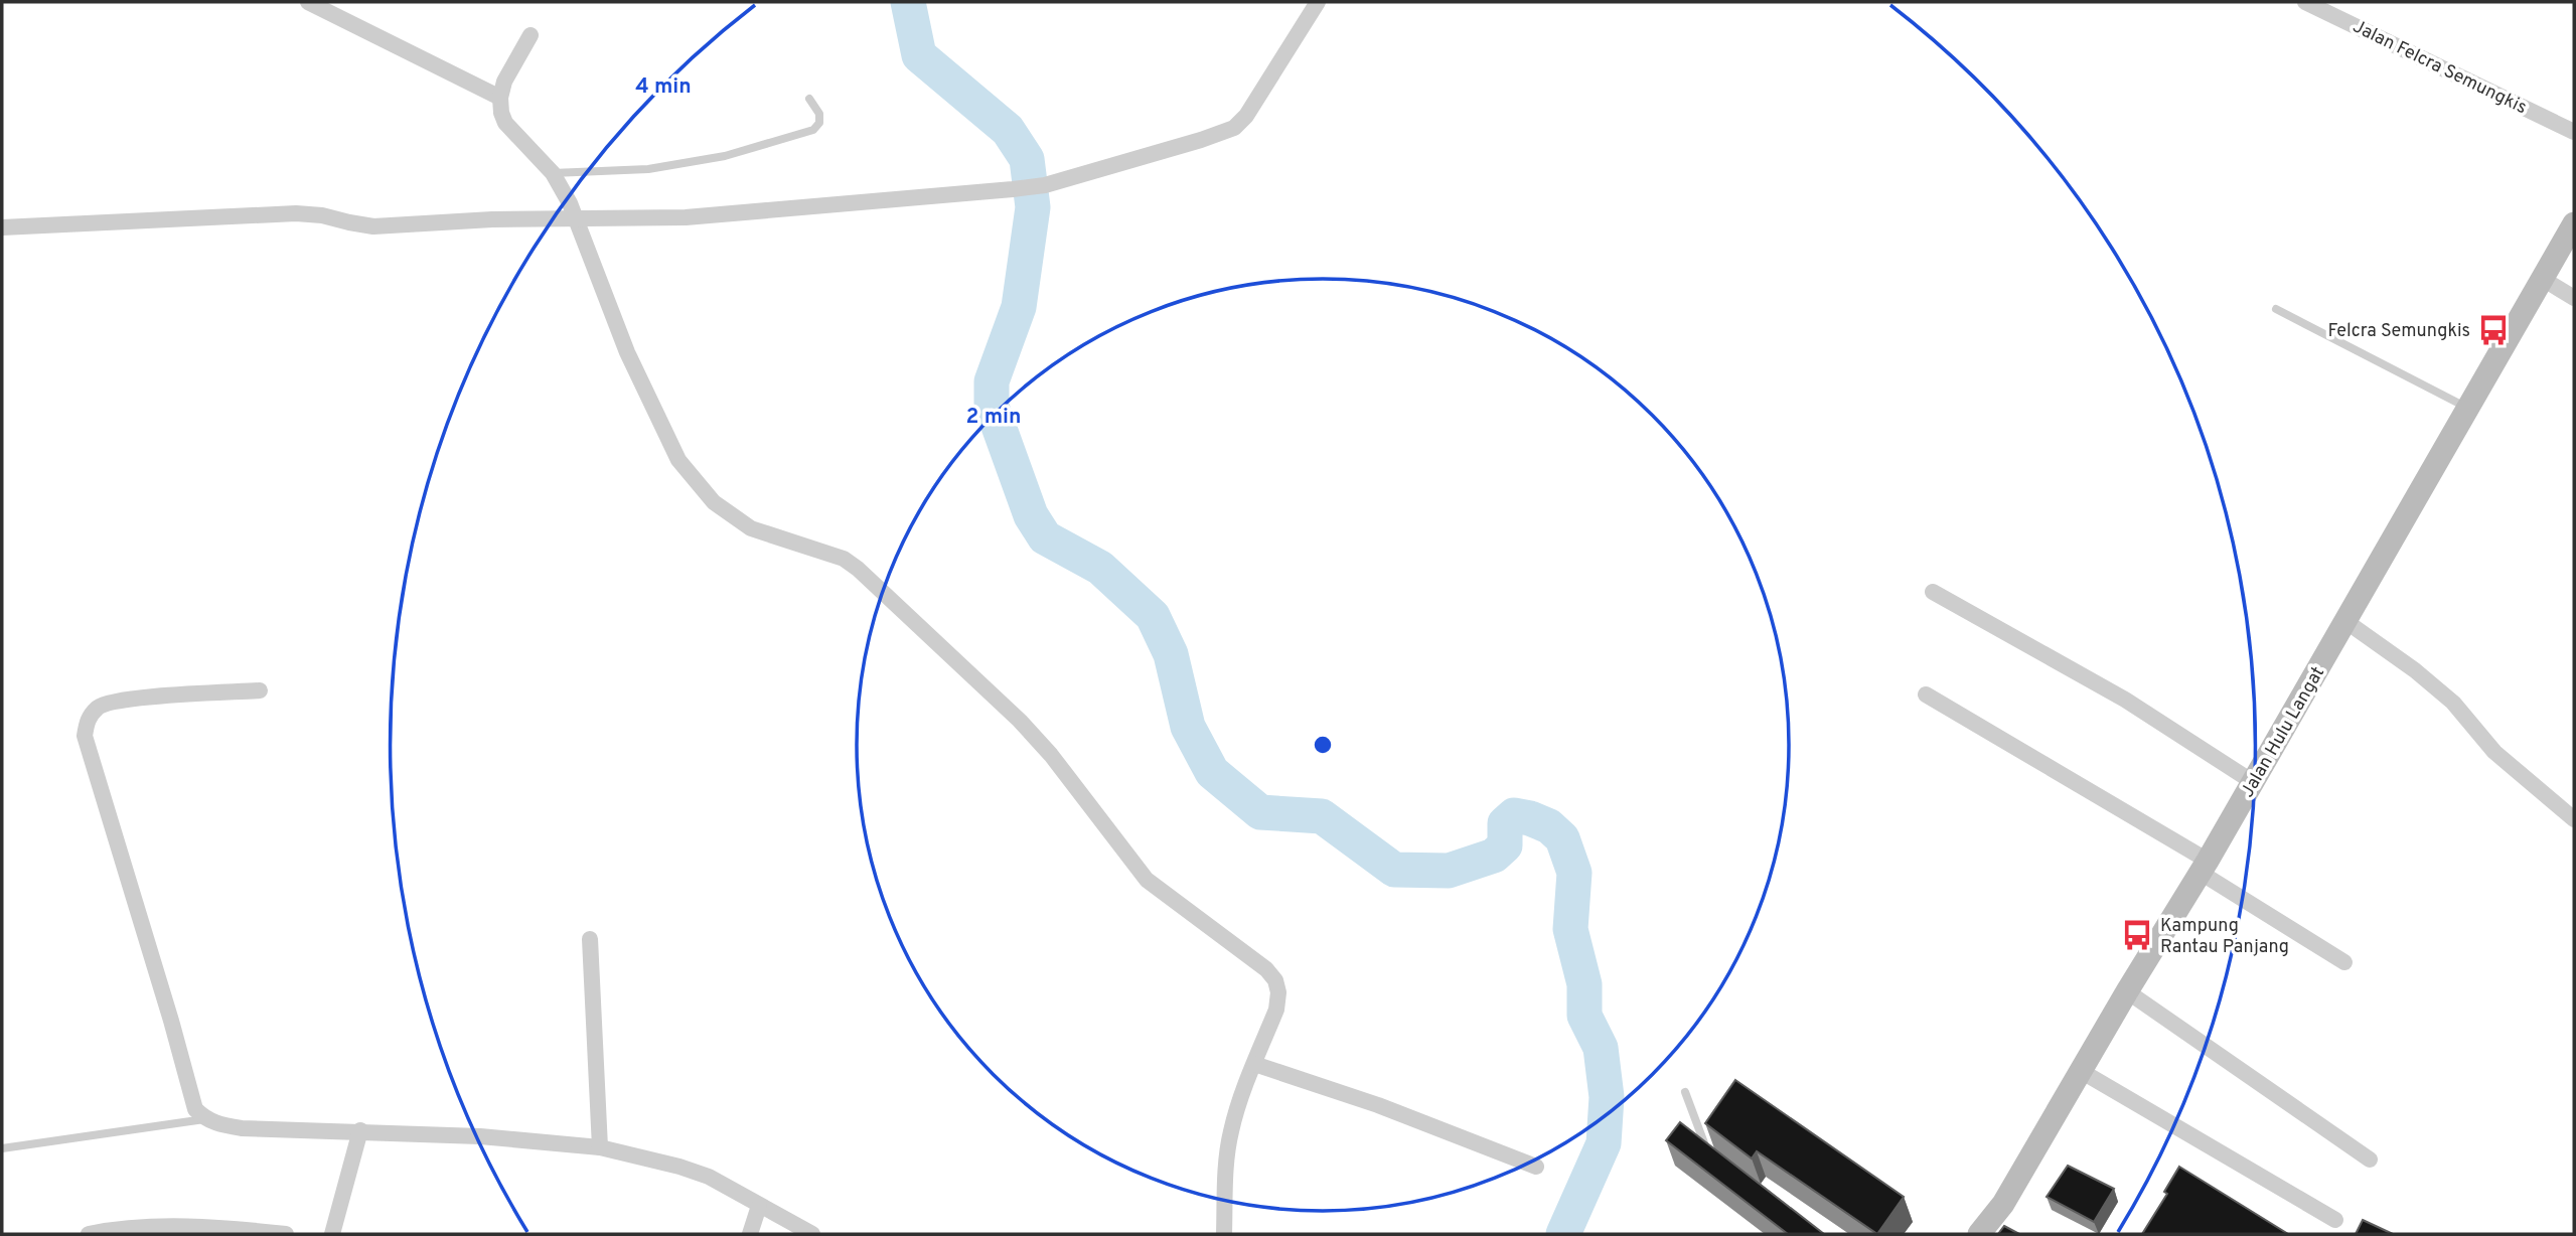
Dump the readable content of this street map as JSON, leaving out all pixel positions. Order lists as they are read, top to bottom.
{
  "streets": {
    "street": ["Jalan Felcra Semungkis", "Jalan Hulu Langat"]
  },
  "places": {
    "bus stop": ["Felcra Semungkis", "Kampung Rantau Panjang"]
  },
  "rings": ["4 min", "2 min"]
}
